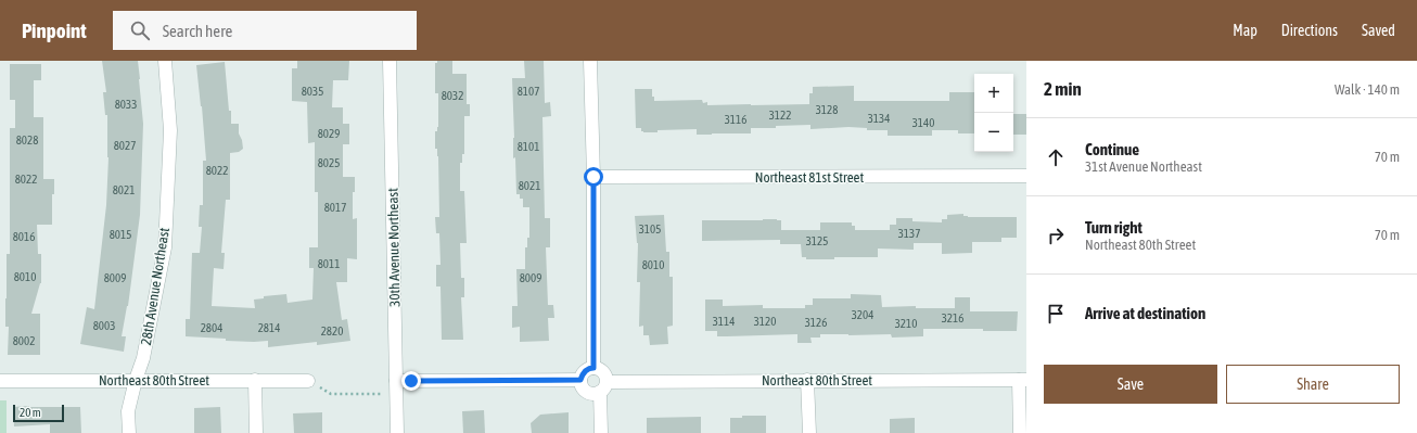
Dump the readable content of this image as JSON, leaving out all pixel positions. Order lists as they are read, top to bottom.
{
  "streets": {
    "street": [
      "Northeast 81st Street",
      "30th Avenue Northeast",
      "28th Avenue Northeast",
      "Northeast 80th Street"
    ]
  },
  "crossings": [
    ["28th Avenue Northeast", "Northeast 80th Street"]
  ],
  "house_numbers": [
    "8035",
    "8107",
    "8032",
    "8033",
    "3128",
    "3122",
    "3134",
    "3116",
    "3140",
    "8029",
    "8028",
    "8027",
    "8101",
    "8025",
    "8022",
    "8022",
    "8021",
    "8021",
    "8017",
    "3105",
    "3137",
    "8015",
    "8016",
    "3125",
    "8011",
    "8010",
    "8010",
    "8009",
    "8009",
    "3204",
    "3216",
    "3114",
    "3120",
    "3126",
    "3210",
    "8003",
    "2804",
    "2814",
    "2820",
    "8002"
  ],
  "scale_bar": "20 m",
  "page": {
    "header": "Pinpoint",
    "search": "Search here",
    "nav": ["Map", "Directions", "Saved"],
    "heading": ["2 min", "Walk · 140 m"],
    "map_buttons": ["+", "−"],
    "list": [
      ["Continue", "31st Avenue Northeast", "70 m"],
      ["Turn right", "Northeast 80th Street", "70 m"],
      "Arrive at destination"
    ],
    "buttons": ["Save", "Share"],
    "scale": "20 m"
  }
}
